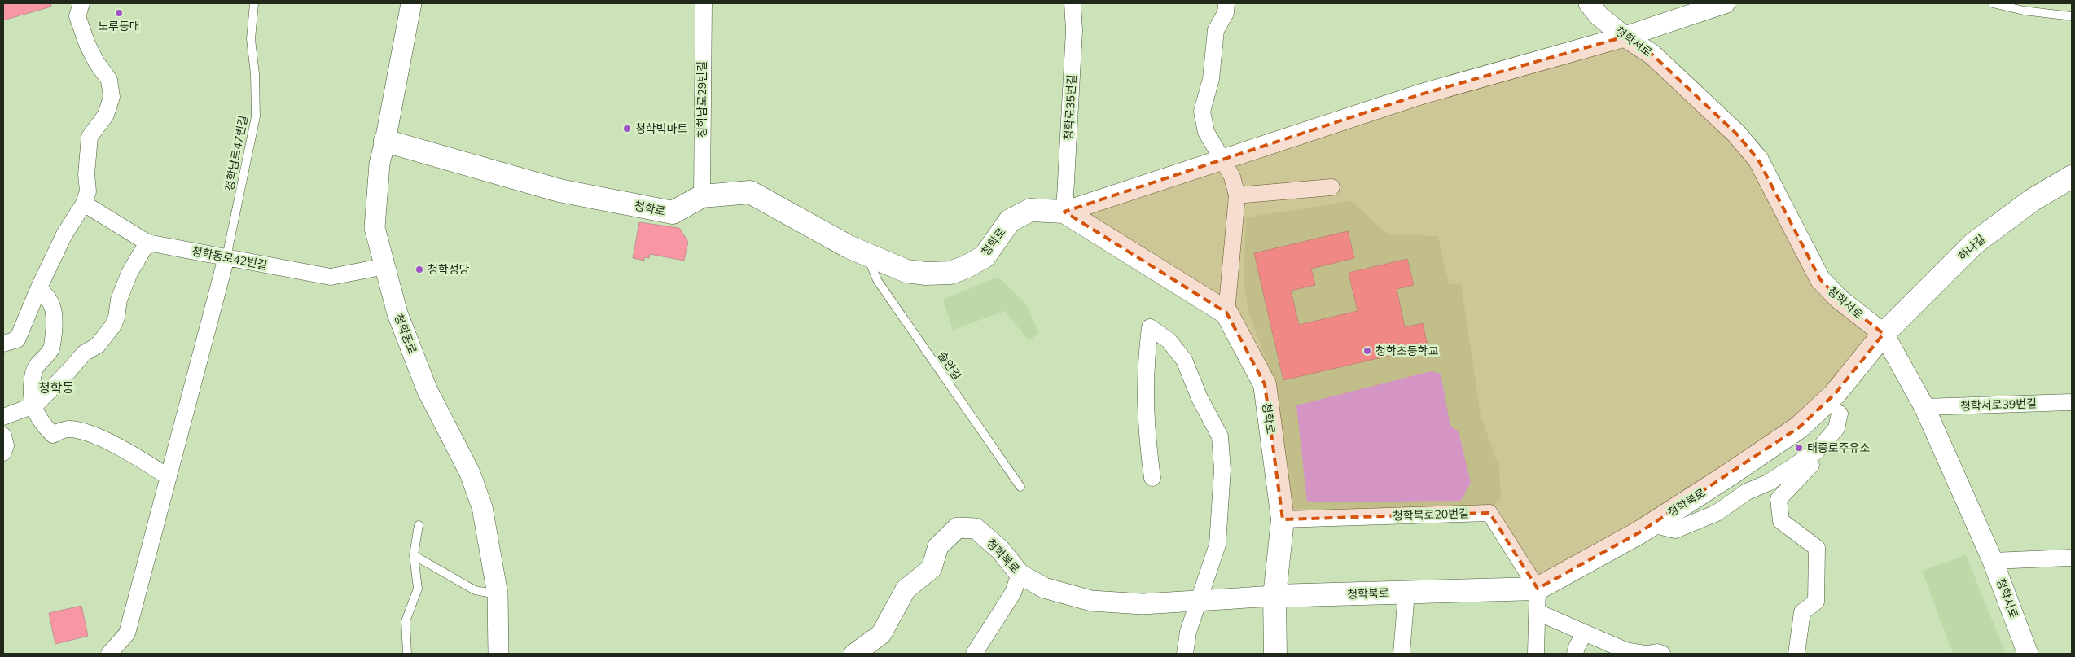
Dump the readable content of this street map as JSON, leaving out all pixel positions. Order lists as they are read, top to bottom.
{
  "streets": {
    "main road": ["청학로", "하나길", "청학북로"],
    "street": [
      "청학서로",
      "청학남로29번길",
      "청학로35번길",
      "청학동로42번길",
      "청학동로",
      "청학서로39번길",
      "청학북로20번길"
    ],
    "lane": ["청학남로47번길", "솔안길"]
  },
  "crossings": [
    ["청학서로", "하나길"],
    ["청학서로", "청학서로39번길"],
    ["청학서로", "청학북로"],
    ["청학남로29번길", "청학로"],
    ["청학로35번길", "청학로"],
    ["청학남로47번길", "청학동로42번길"],
    ["청학로", "청학동로"],
    ["청학로", "솔안길"],
    ["청학로", "청학북로"],
    ["청학로", "청학북로20번길"],
    ["하나길", "청학북로"],
    ["청학동로42번길", "청학동로"],
    ["청학북로", "청학북로20번길"]
  ],
  "districts": ["청학동"],
  "places": [
    "노루등대",
    "청학빅마트",
    "청학성당",
    "청학초등학교",
    "태종로주유소"
  ]
}
